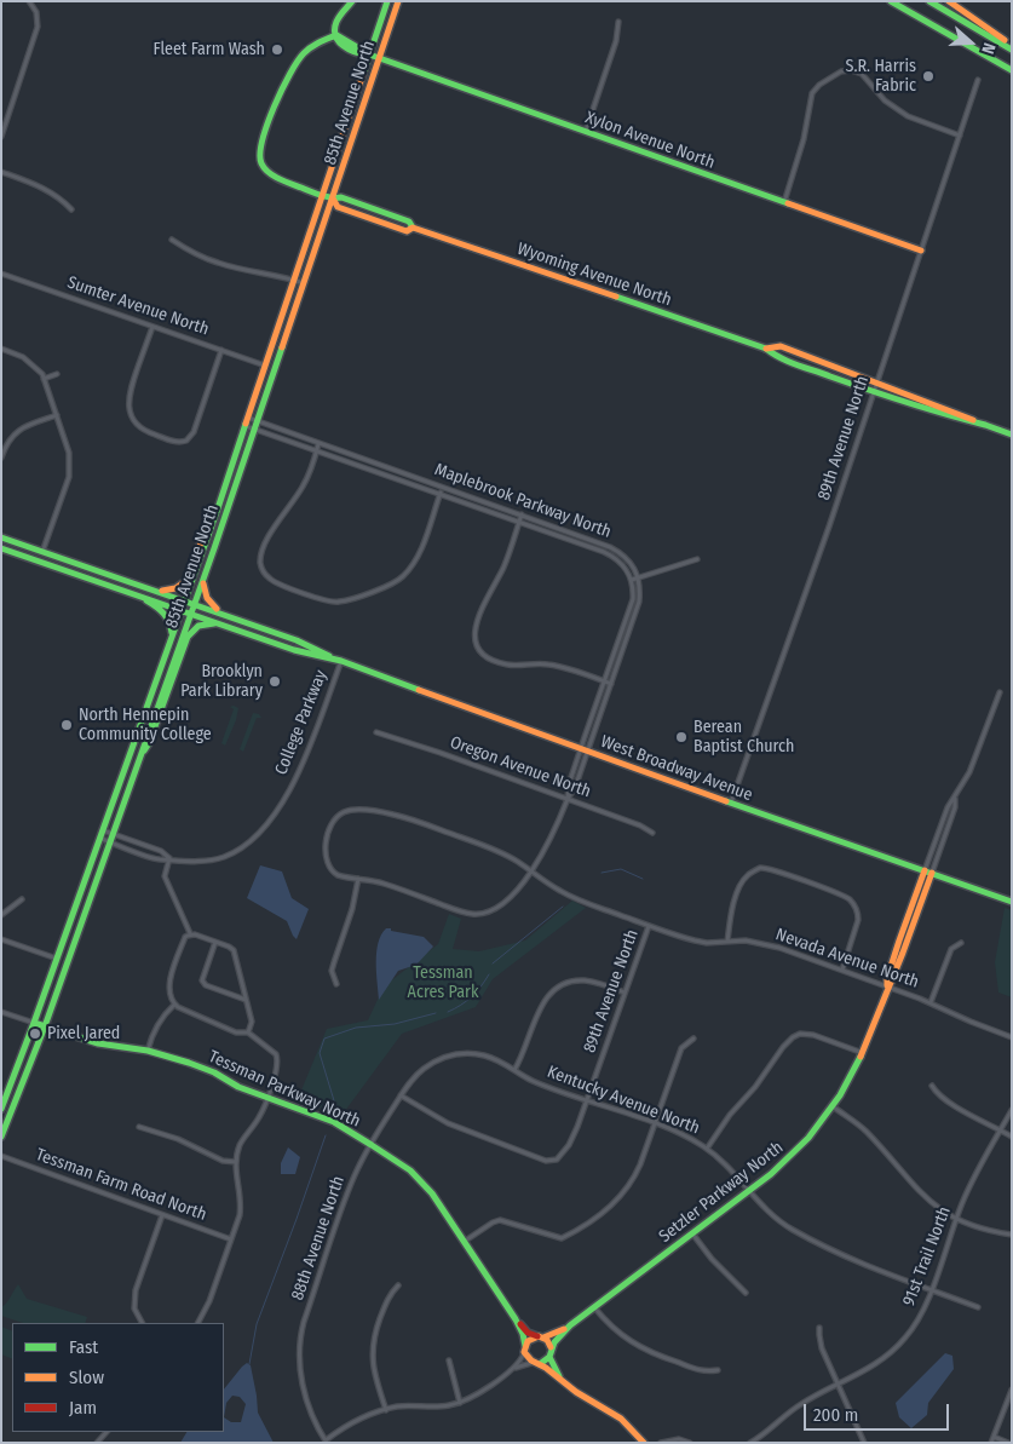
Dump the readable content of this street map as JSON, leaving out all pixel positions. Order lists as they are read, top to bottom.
{
  "streets": {
    "main road": [
      "85th Avenue North",
      "Xylon Avenue North",
      "Wyoming Avenue North",
      "West Broadway Avenue",
      "Tessman Parkway North",
      "Setzler Parkway North"
    ],
    "street": [
      "Sumter Avenue North",
      "89th Avenue North",
      "Maplebrook Parkway North",
      "College Parkway",
      "Oregon Avenue North",
      "Nevada Avenue North",
      "Kentucky Avenue North",
      "Tessman Farm Road North",
      "88th Avenue North",
      "91st Trail North"
    ]
  },
  "crossings": [
    ["85th Avenue North", "Xylon Avenue North"],
    ["85th Avenue North", "Wyoming Avenue North"],
    ["85th Avenue North", "Sumter Avenue North"],
    ["85th Avenue North", "Maplebrook Parkway North"],
    ["85th Avenue North", "College Parkway"],
    ["85th Avenue North", "West Broadway Avenue"],
    ["85th Avenue North", "Tessman Parkway North"],
    ["Xylon Avenue North", "Wyoming Avenue North"],
    ["Xylon Avenue North", "89th Avenue North"],
    ["Wyoming Avenue North", "89th Avenue North"],
    ["89th Avenue North", "West Broadway Avenue"],
    ["89th Avenue North", "Nevada Avenue North"],
    ["89th Avenue North", "Kentucky Avenue North"],
    ["89th Avenue North", "88th Avenue North"],
    ["College Parkway", "West Broadway Avenue"],
    ["West Broadway Avenue", "Setzler Parkway North"],
    ["Nevada Avenue North", "Setzler Parkway North"],
    ["Tessman Parkway North", "Setzler Parkway North"],
    ["Tessman Parkway North", "88th Avenue North"],
    ["Kentucky Avenue North", "Setzler Parkway North"],
    ["Kentucky Avenue North", "88th Avenue North"],
    ["Kentucky Avenue North", "91st Trail North"]
  ],
  "parks": ["Tessman Acres Park"],
  "places": [
    "Fleet Farm Wash",
    "S.R. Harris Fabric",
    "Brooklyn Park Library",
    "North Hennepin Community College",
    "Berean Baptist Church",
    "Pixel Jared"
  ],
  "legend": ["Fast", "Slow", "Jam"],
  "scale_bar": "200 m",
  "north": "right"
}
